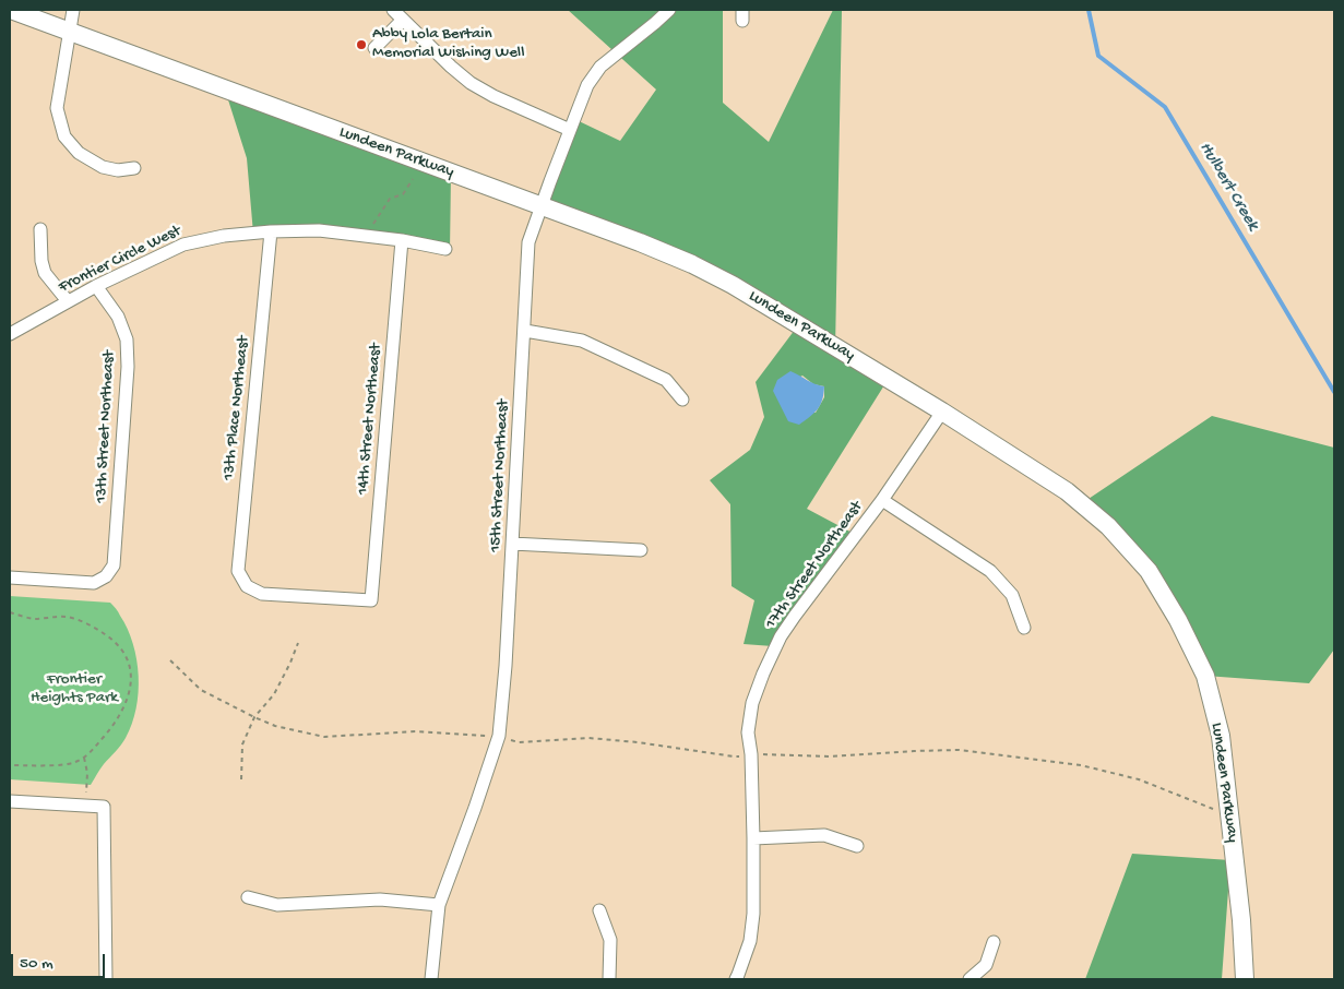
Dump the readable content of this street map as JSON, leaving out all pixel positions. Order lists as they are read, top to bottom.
{
  "streets": {
    "main road": ["Lundeen Parkway"],
    "street": [
      "Frontier Circle West",
      "13th Place Northeast",
      "14th Street Northeast",
      "13th Street Northeast",
      "15th Street Northeast",
      "17th Street Northeast"
    ]
  },
  "crossings": [
    ["Lundeen Parkway", "15th Street Northeast"],
    ["Lundeen Parkway", "17th Street Northeast"],
    ["Frontier Circle West", "13th Place Northeast"],
    ["Frontier Circle West", "14th Street Northeast"],
    ["Frontier Circle West", "13th Street Northeast"],
    ["13th Place Northeast", "14th Street Northeast"]
  ],
  "water": ["Hulbert Creek"],
  "parks": ["Frontier Heights Park"],
  "places": ["Abby Lola Bertain Memorial Wishing Well"],
  "scale_bar": "50 m"
}
